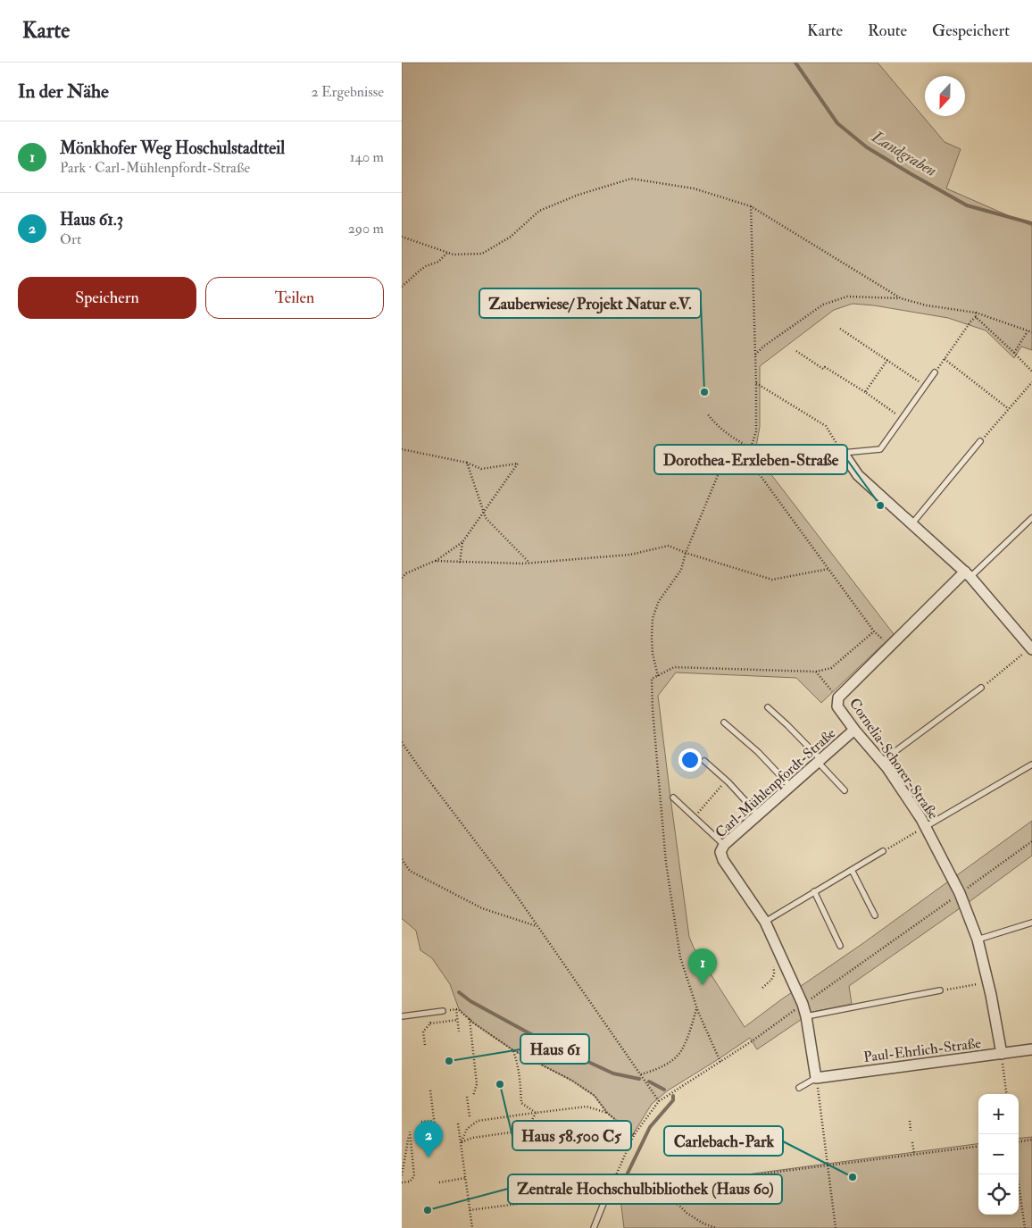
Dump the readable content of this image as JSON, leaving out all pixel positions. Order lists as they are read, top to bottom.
{
  "streets": {
    "street": ["Cornelia-Schorer-Straße", "Carl-Mühlenpfordt-Straße", "Paul-Ehrlich-Straße"]
  },
  "crossings": [
    ["Cornelia-Schorer-Straße", "Carl-Mühlenpfordt-Straße"],
    ["Cornelia-Schorer-Straße", "Paul-Ehrlich-Straße"],
    ["Carl-Mühlenpfordt-Straße", "Paul-Ehrlich-Straße"]
  ],
  "water": ["Landgraben"],
  "places": [
    "Zauberwiese/ Projekt Natur e.V.",
    "Dorothea-Erxleben-Straße",
    "Haus 61",
    "Haus 58.500 C5",
    "Carlebach-Park",
    "Zentrale Hochschulbibliothek (Haus 60)"
  ],
  "north": "bottom",
  "page": {
    "header": "Karte",
    "nav": ["Karte", "Route", "Gespeichert"],
    "heading": ["In der Nähe", "2 Ergebnisse"],
    "list": [
      {
        "mark": "1",
        "name": "Mönkhofer Weg Hoschulstadtteil",
        "note": "Park · Carl-Mühlenpfordt-Straße",
        "value": "140 m"
      },
      {
        "mark": "2",
        "name": "Haus 61.3",
        "note": "Ort",
        "value": "290 m"
      }
    ],
    "buttons": ["Speichern", "Teilen"],
    "pins": ["1", "2"],
    "map_buttons": ["+", "−"]
  }
}
